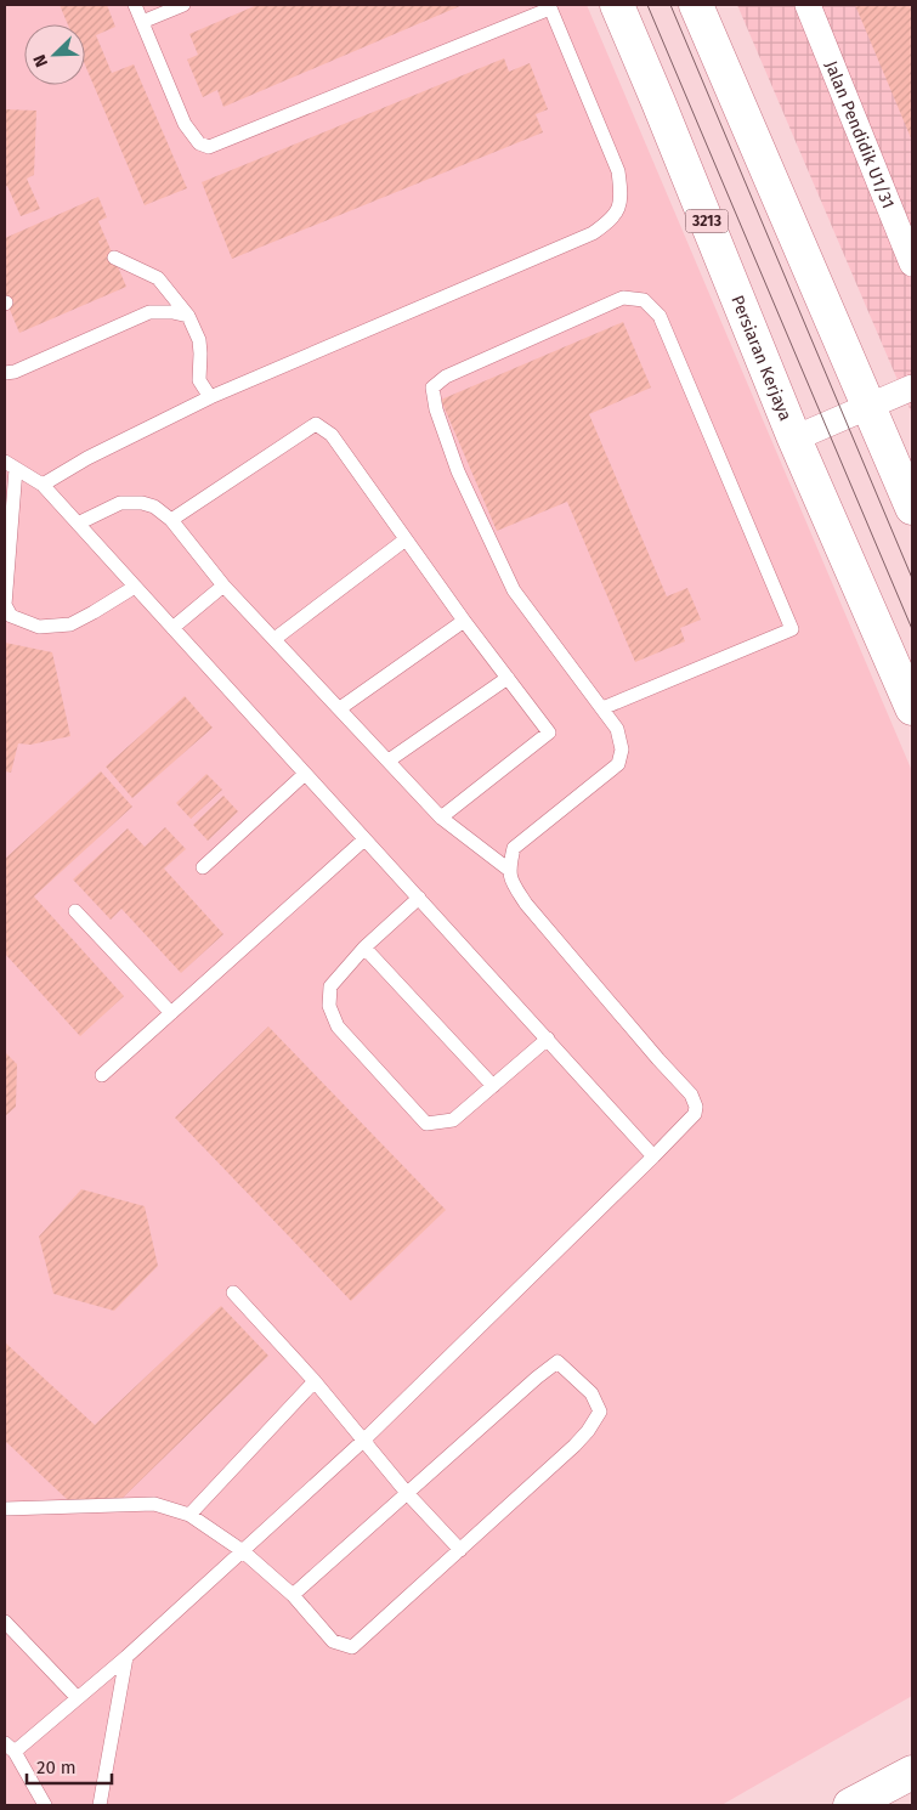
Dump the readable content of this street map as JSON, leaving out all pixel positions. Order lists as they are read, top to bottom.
{
  "streets": {
    "main road": ["3213", "Persiaran Kerjaya"],
    "street": ["Jalan Pendidik U1/31"]
  },
  "scale_bar": "20 m",
  "north": "bottom left"
}
